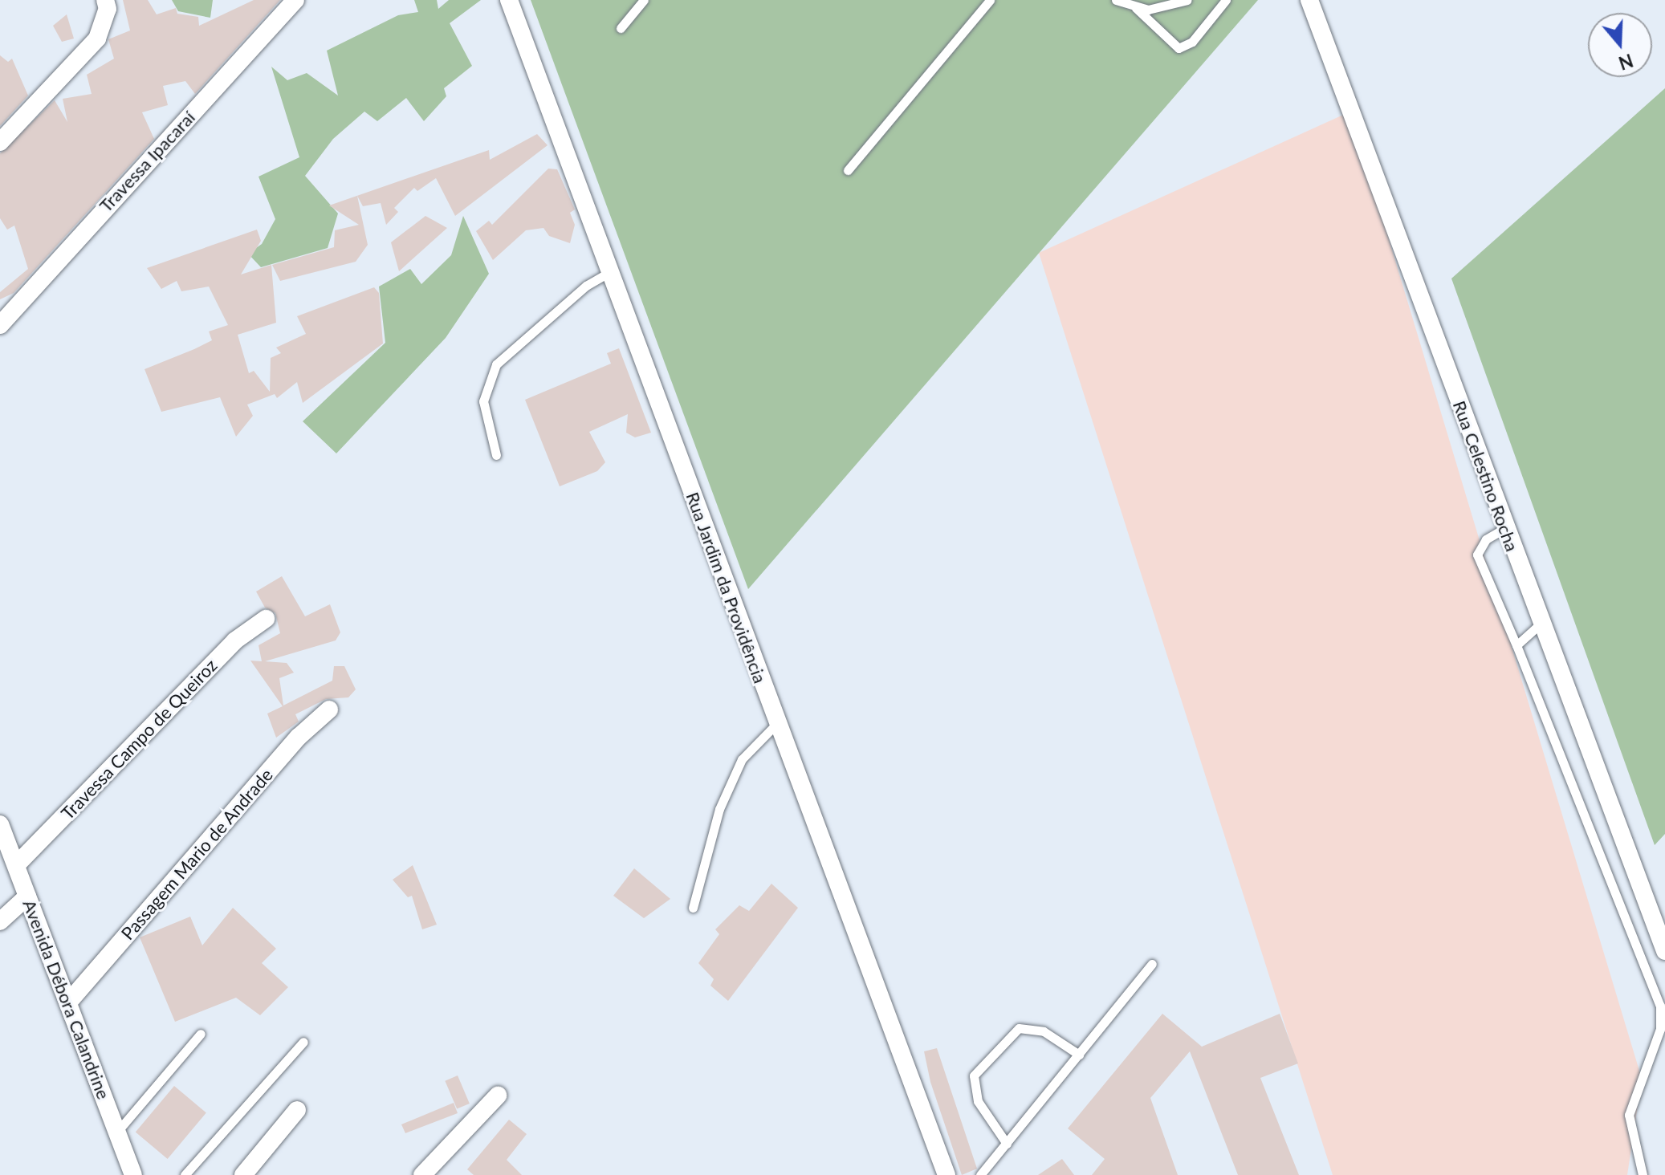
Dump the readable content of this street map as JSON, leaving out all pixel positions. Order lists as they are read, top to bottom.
{
  "streets": {
    "street": [
      "Travessa Ipacaraí",
      "Rua Celestino Rocha",
      "Rua Jardim da Providência",
      "Travessa Campo de Queiroz",
      "Passagem Mario de Andrade",
      "Avenida Débora Calandrine"
    ]
  },
  "crossings": [
    ["Travessa Campo de Queiroz", "Avenida Débora Calandrine"],
    ["Passagem Mario de Andrade", "Avenida Débora Calandrine"]
  ],
  "north": "bottom"
}
